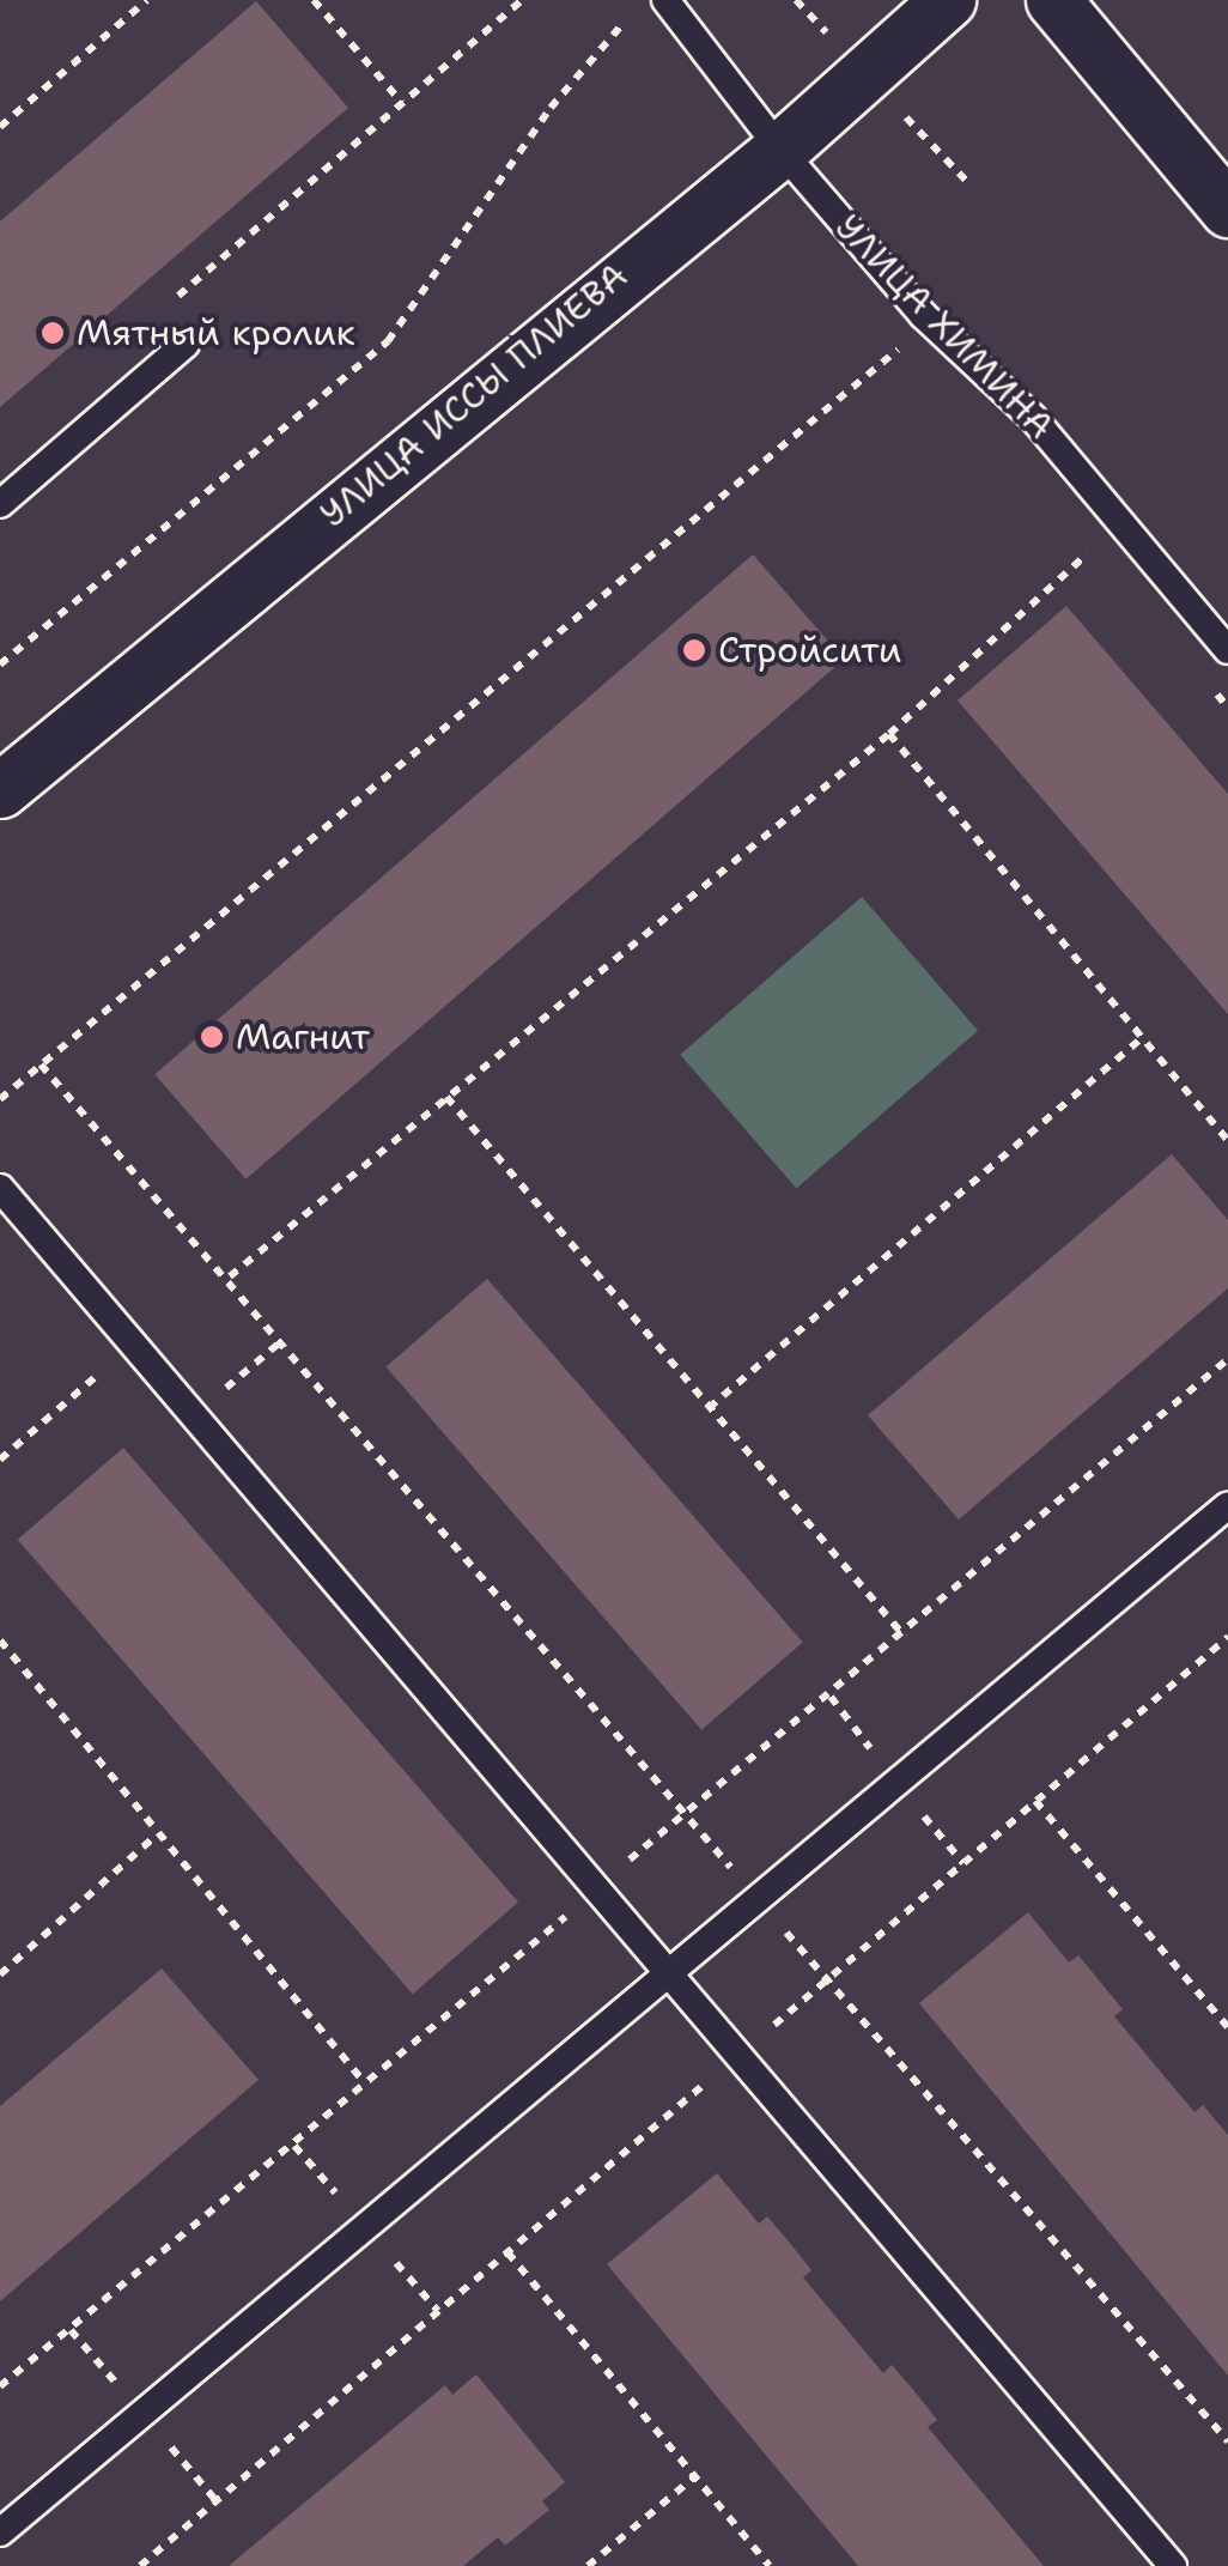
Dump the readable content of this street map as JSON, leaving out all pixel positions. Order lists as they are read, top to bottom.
{
  "streets": {
    "street": ["УЛИЦА ИССЫ ПЛИЕВА"],
    "lane": ["УЛИЦА ХИМИНА"]
  },
  "crossings": [
    ["УЛИЦА ХИМИНА", "УЛИЦА ИССЫ ПЛИЕВА"]
  ],
  "places": ["Мятный кролик", "Стройсити", "Магнит"]
}
